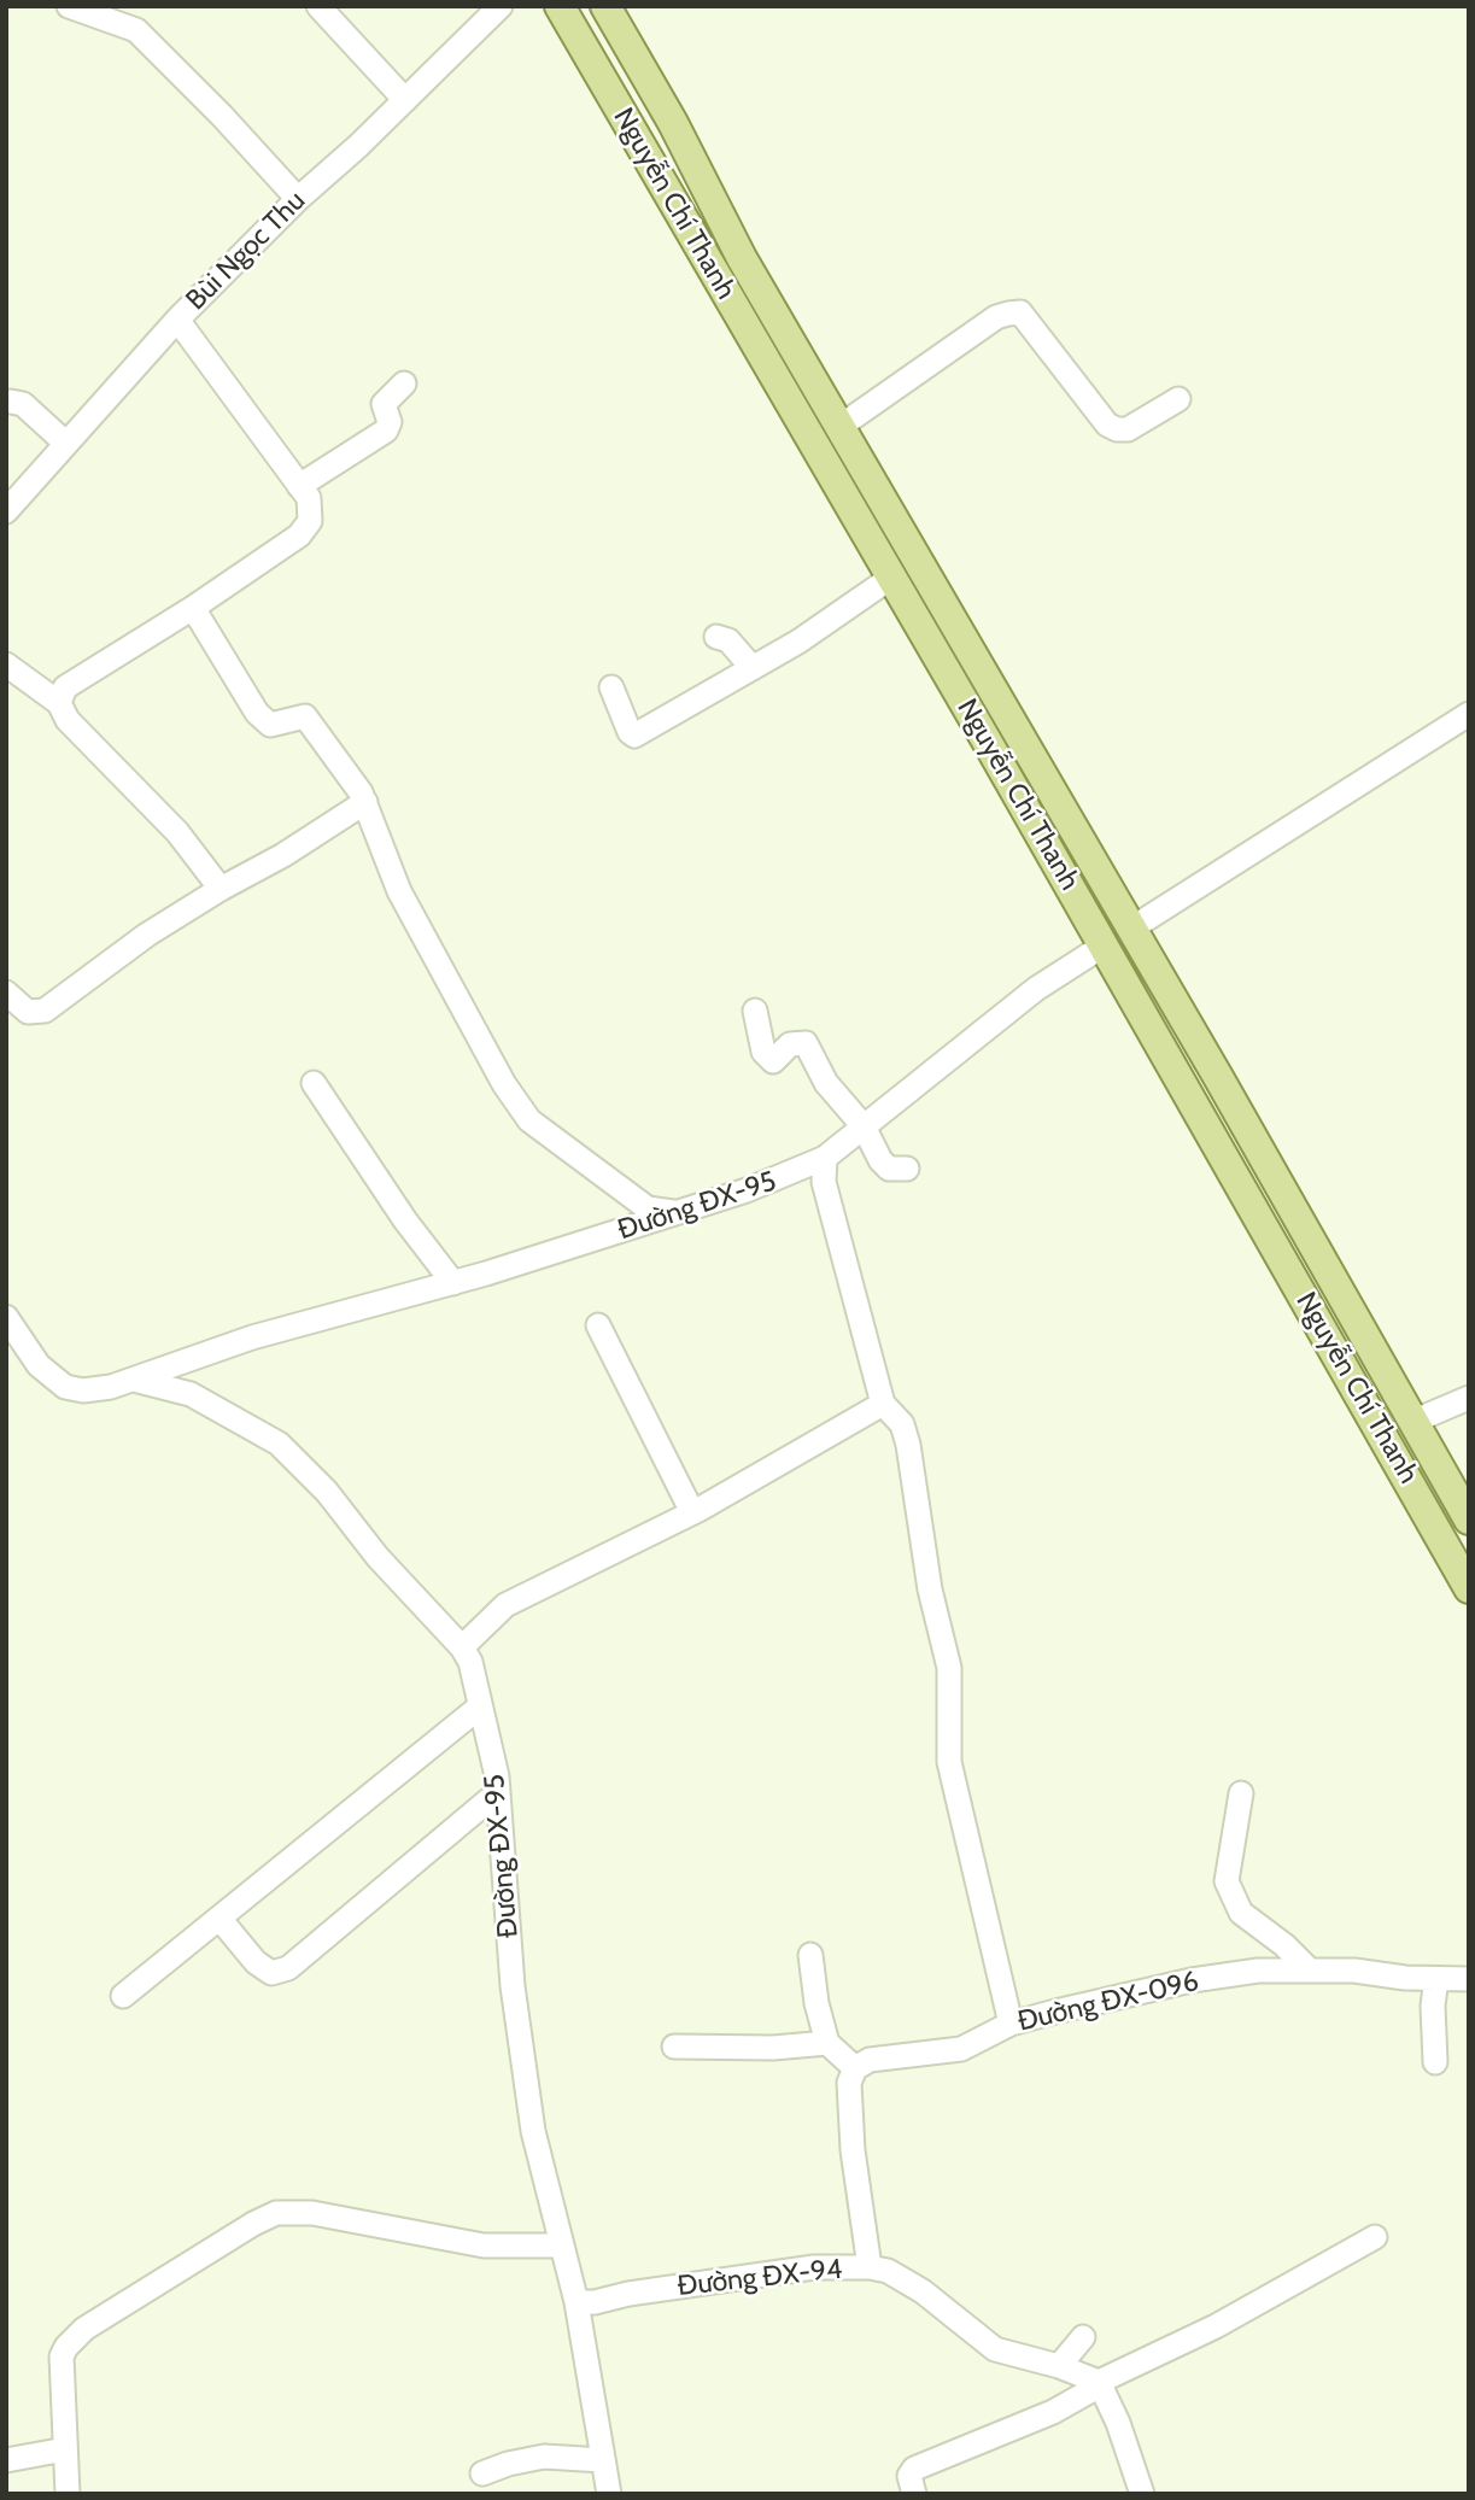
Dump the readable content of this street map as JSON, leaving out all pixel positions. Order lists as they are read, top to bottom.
{
  "streets": {
    "main road": ["Nguyễn Chí Thanh"],
    "street": [
      "Bùi Ngọc Thu",
      "Đường ĐX-95",
      "Đường ĐX-096",
      "Đường ĐX-94"
    ]
  },
  "crossings": [
    ["Nguyễn Chí Thanh", "Đường ĐX-95"],
    ["Đường ĐX-95", "Đường ĐX-94"]
  ]
}
